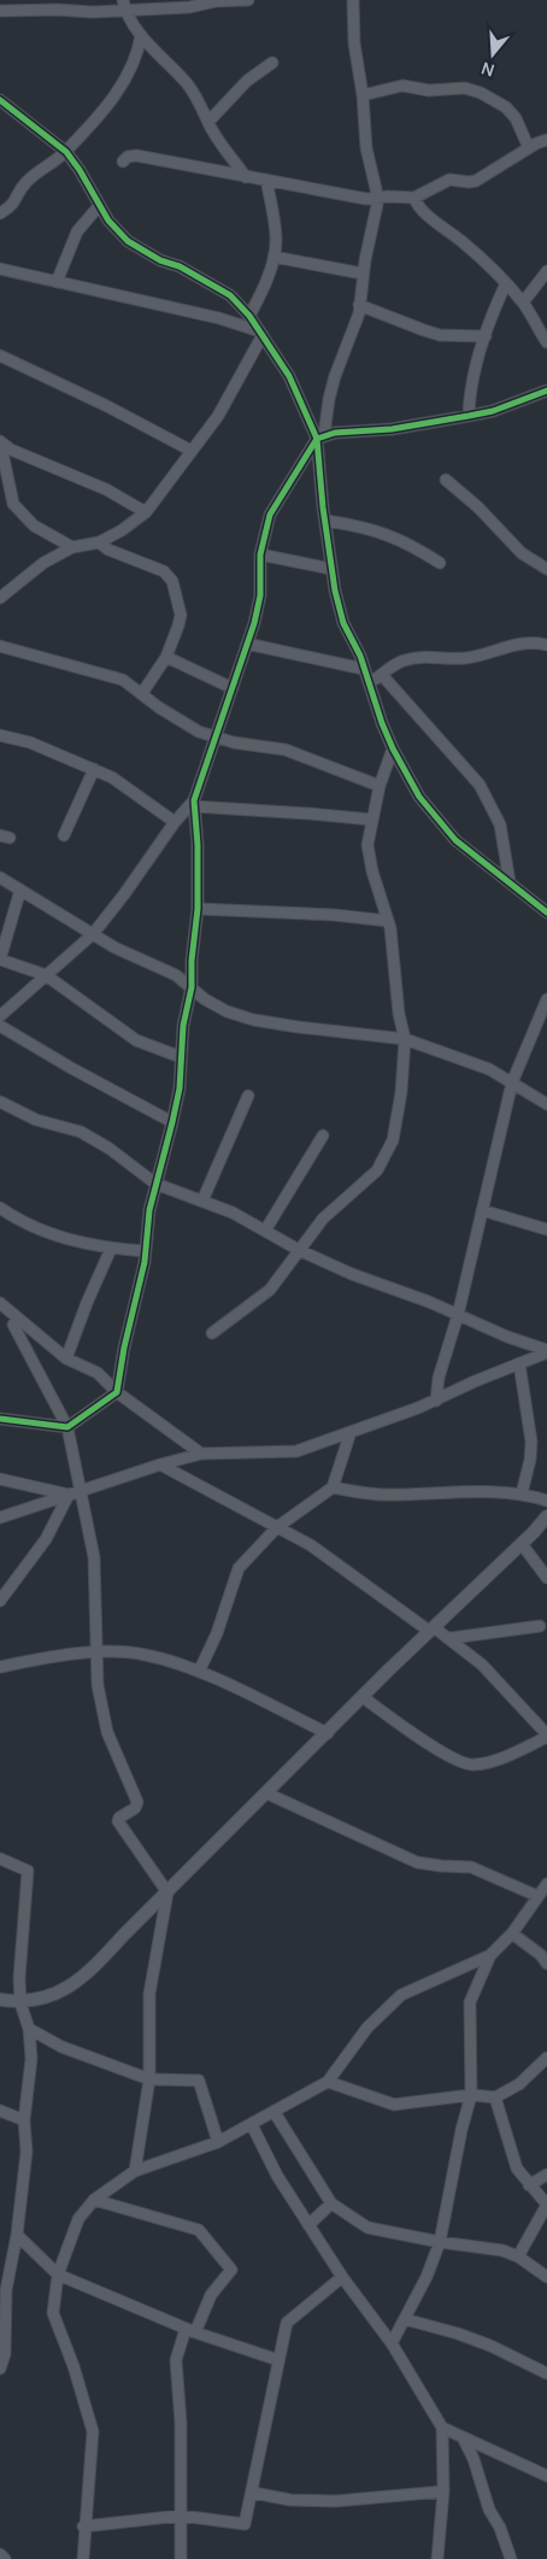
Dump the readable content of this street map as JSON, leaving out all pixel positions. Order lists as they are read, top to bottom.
{
  "north": "bottom"
}
